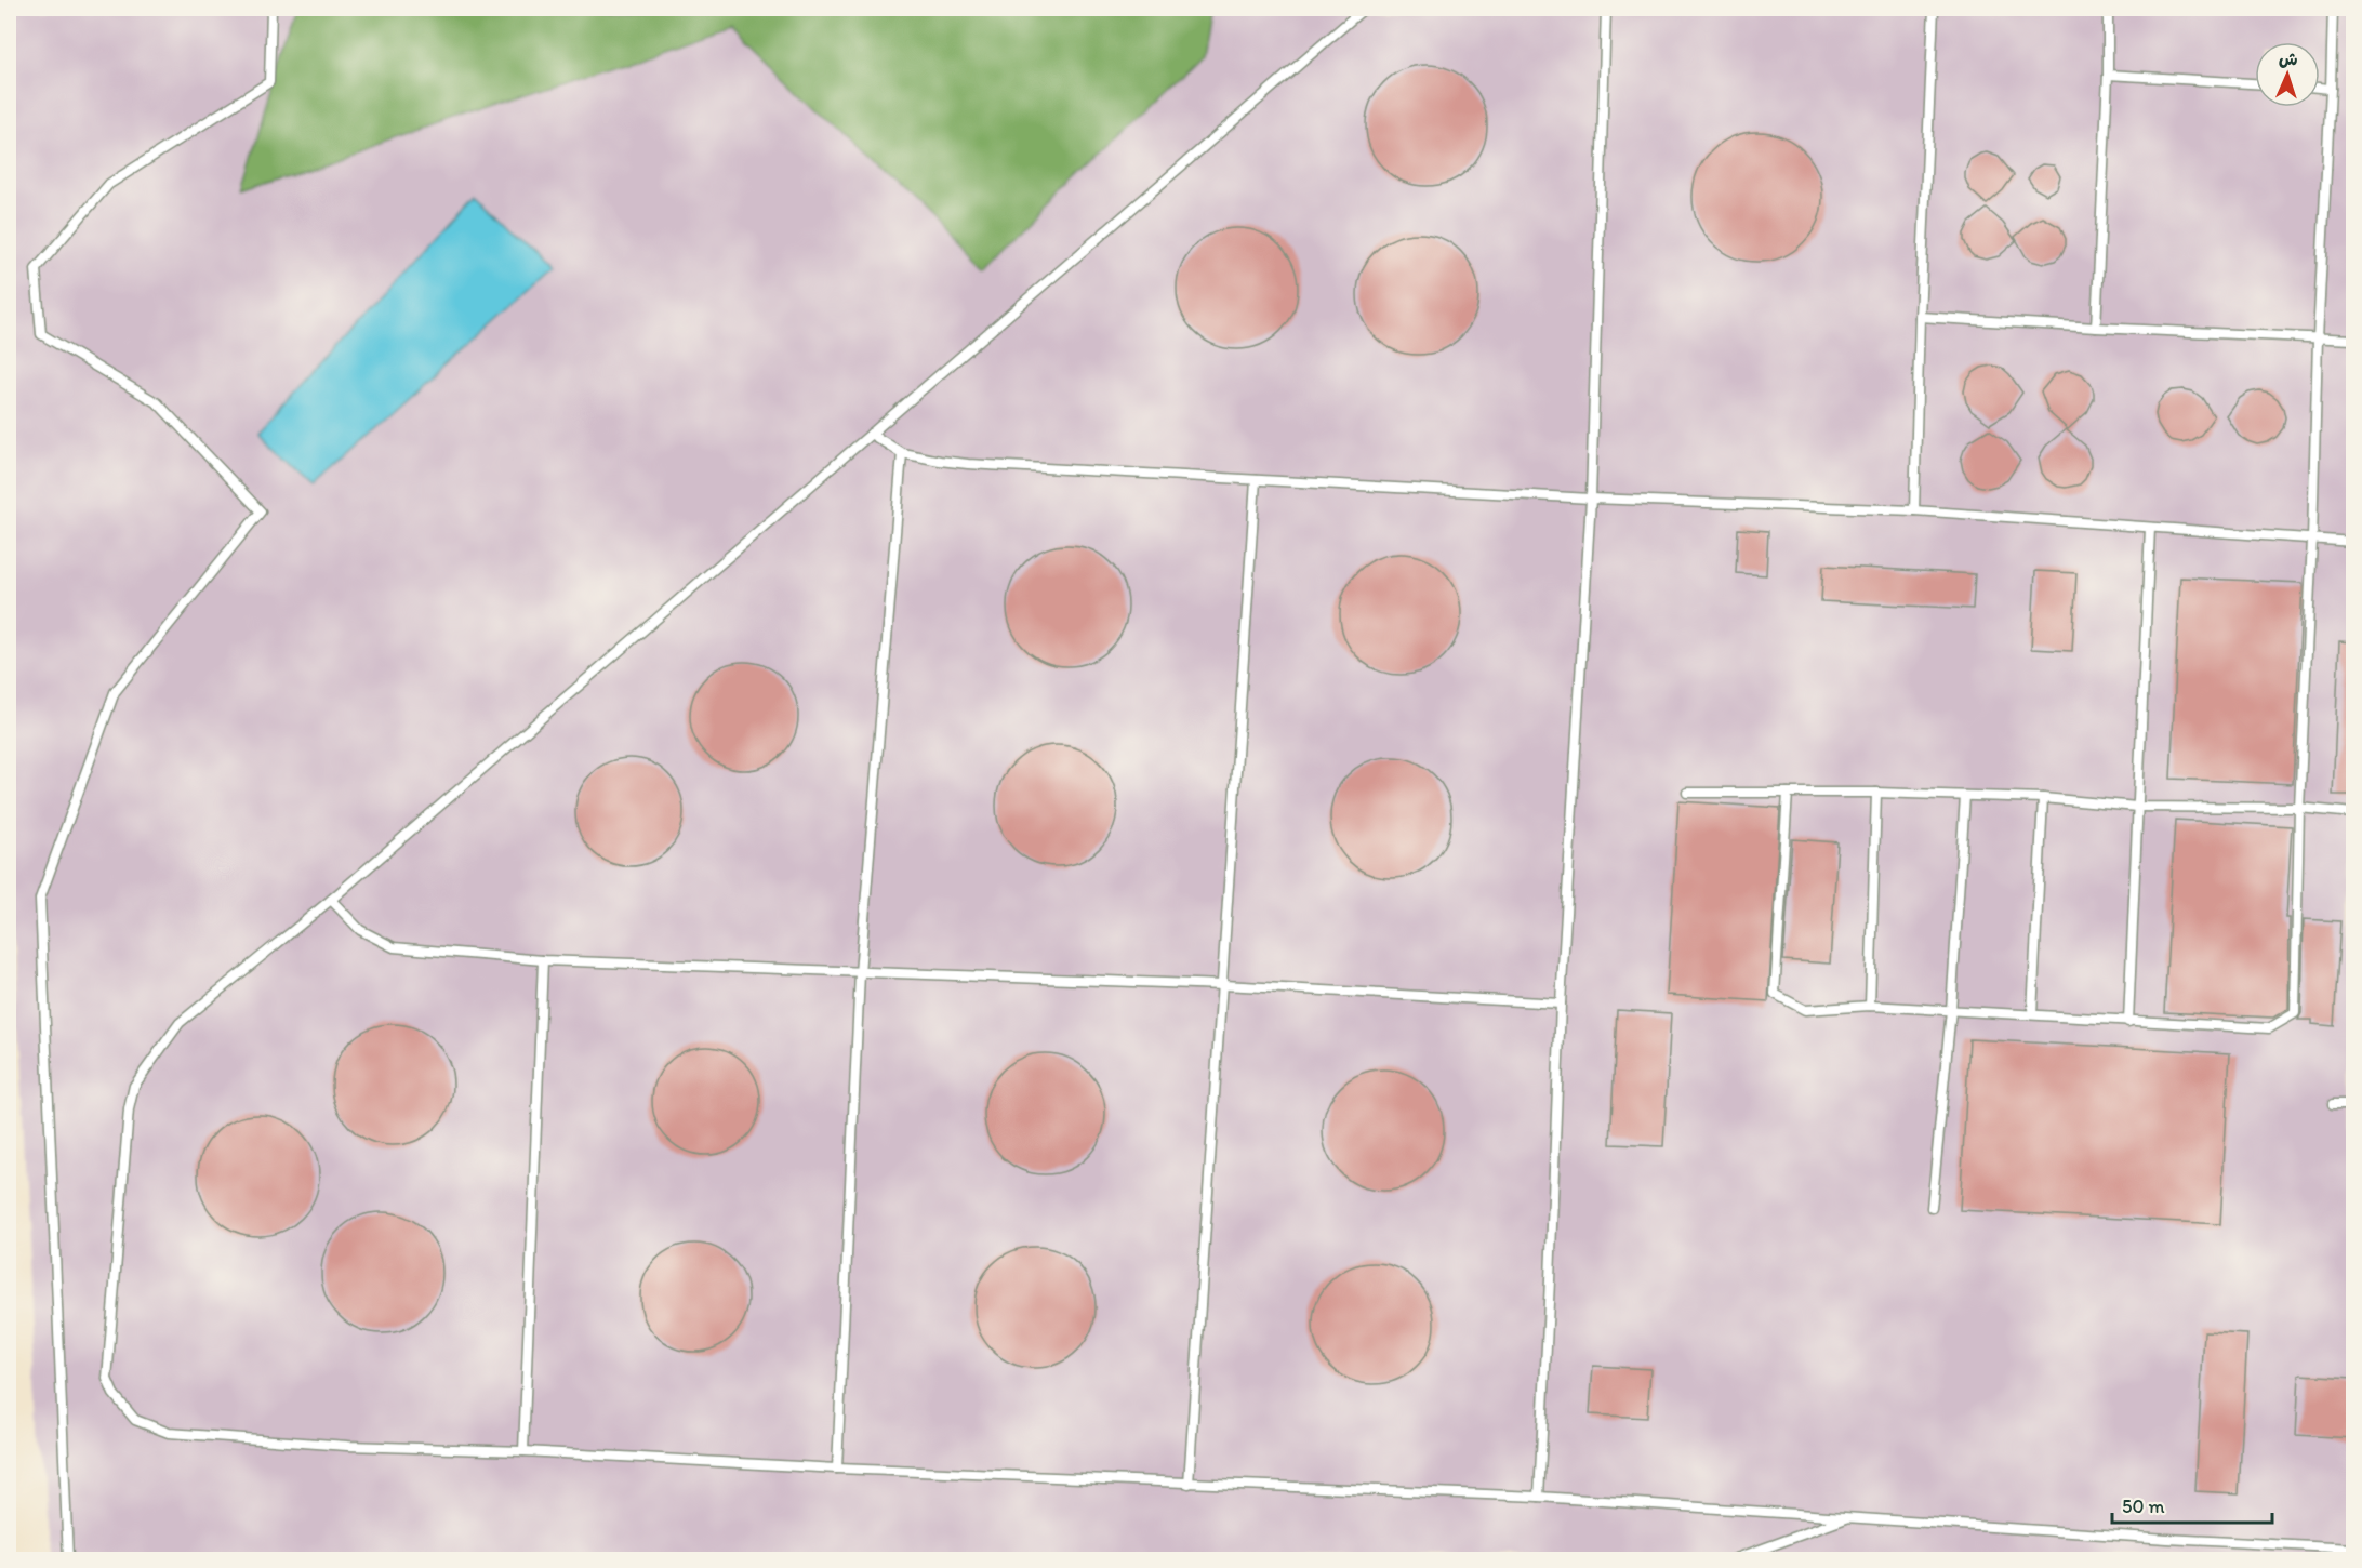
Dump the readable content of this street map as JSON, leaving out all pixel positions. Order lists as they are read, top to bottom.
{
  "scale_bar": "50 m",
  "north": "top"
}
